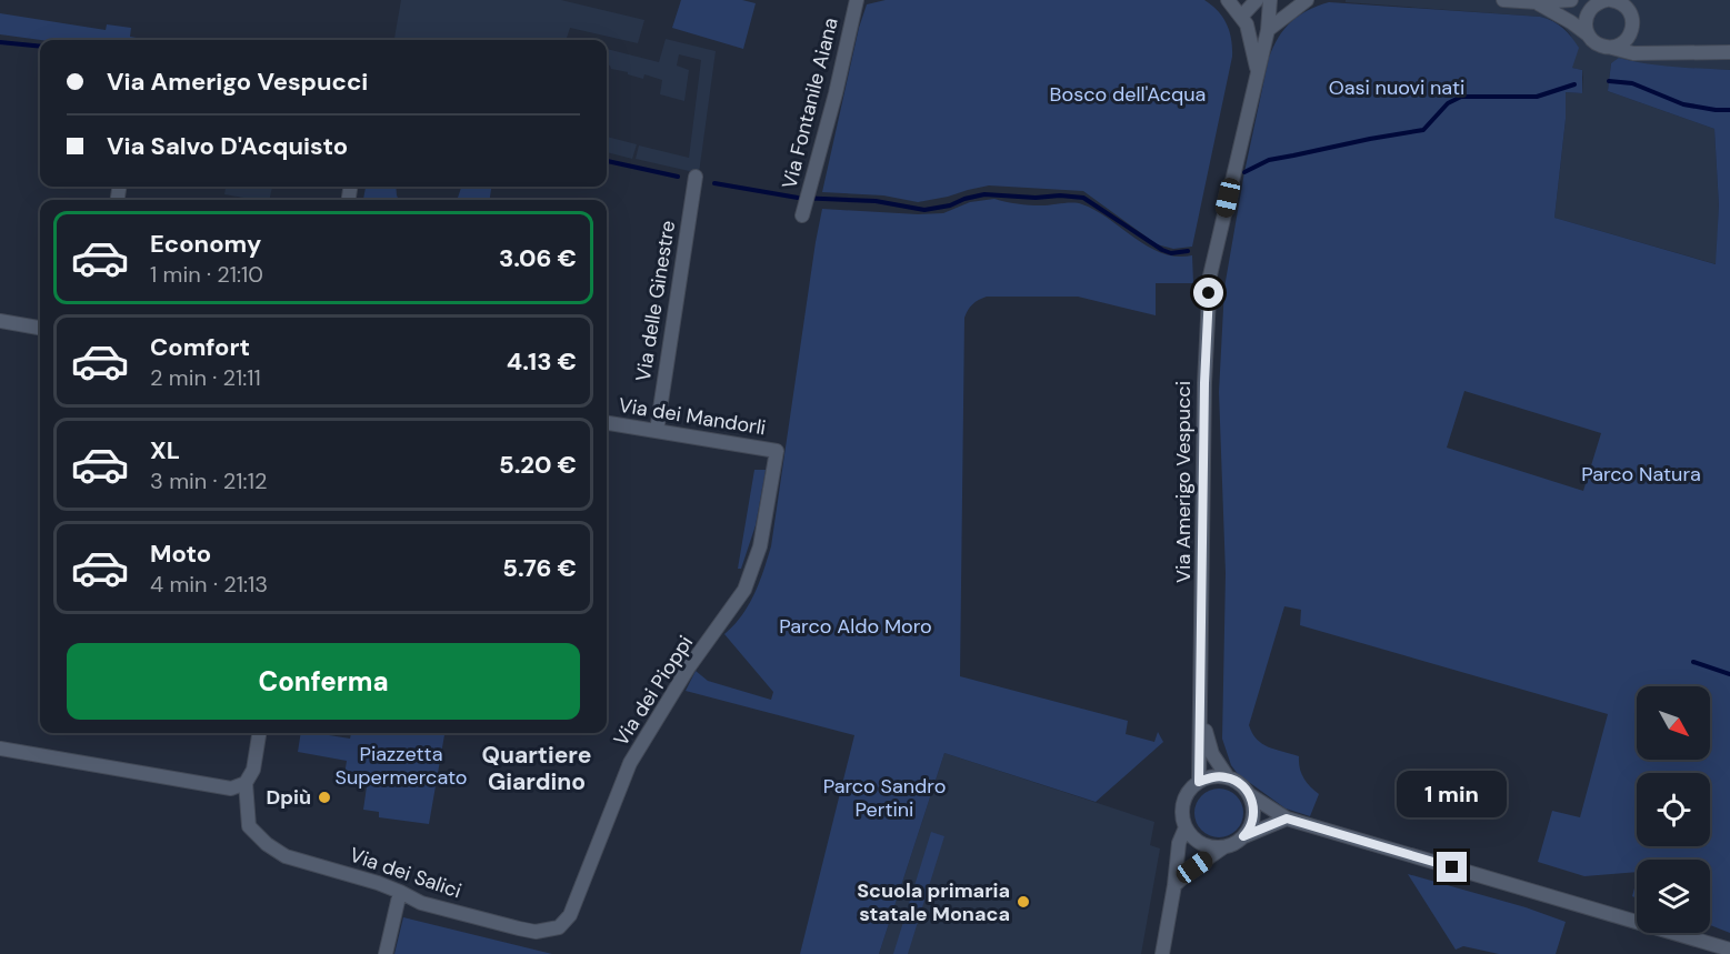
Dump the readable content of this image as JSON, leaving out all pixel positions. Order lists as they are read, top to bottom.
{
  "streets": {
    "street": [
      "Via Fontanile Aiana",
      "Via delle Ginestre",
      "Via dei Mandorli",
      "Via Amerigo Vespucci",
      "Via dei Pioppi",
      "Via dei Salici"
    ]
  },
  "crossings": [
    ["Via delle Ginestre", "Via dei Mandorli"],
    ["Via dei Mandorli", "Via dei Pioppi"],
    ["Via dei Pioppi", "Via dei Salici"]
  ],
  "districts": ["Quartiere Giardino"],
  "parks": [
    "Oasi nuovi nati",
    "Bosco dell'Acqua",
    "Parco Natura",
    "Parco Aldo Moro",
    "Piazzetta Supermercato",
    "Parco Sandro Pertini"
  ],
  "places": ["Dpiù", "Scuola primaria statale Monaca"],
  "north": "bottom right",
  "page": {
    "banner": ["Via Amerigo Vespucci", "Via Salvo D'Acquisto"],
    "list": [
      {
        "name": "Economy",
        "note": "1 min · 21:10",
        "value": "3.06 €"
      },
      {
        "name": "Comfort",
        "note": "2 min · 21:11",
        "value": "4.13 €"
      },
      {
        "name": "XL",
        "note": "3 min · 21:12",
        "value": "5.20 €"
      },
      {
        "name": "Moto",
        "note": "4 min · 21:13",
        "value": "5.76 €"
      }
    ],
    "buttons": "Conferma",
    "bubble": "1 min"
  }
}
